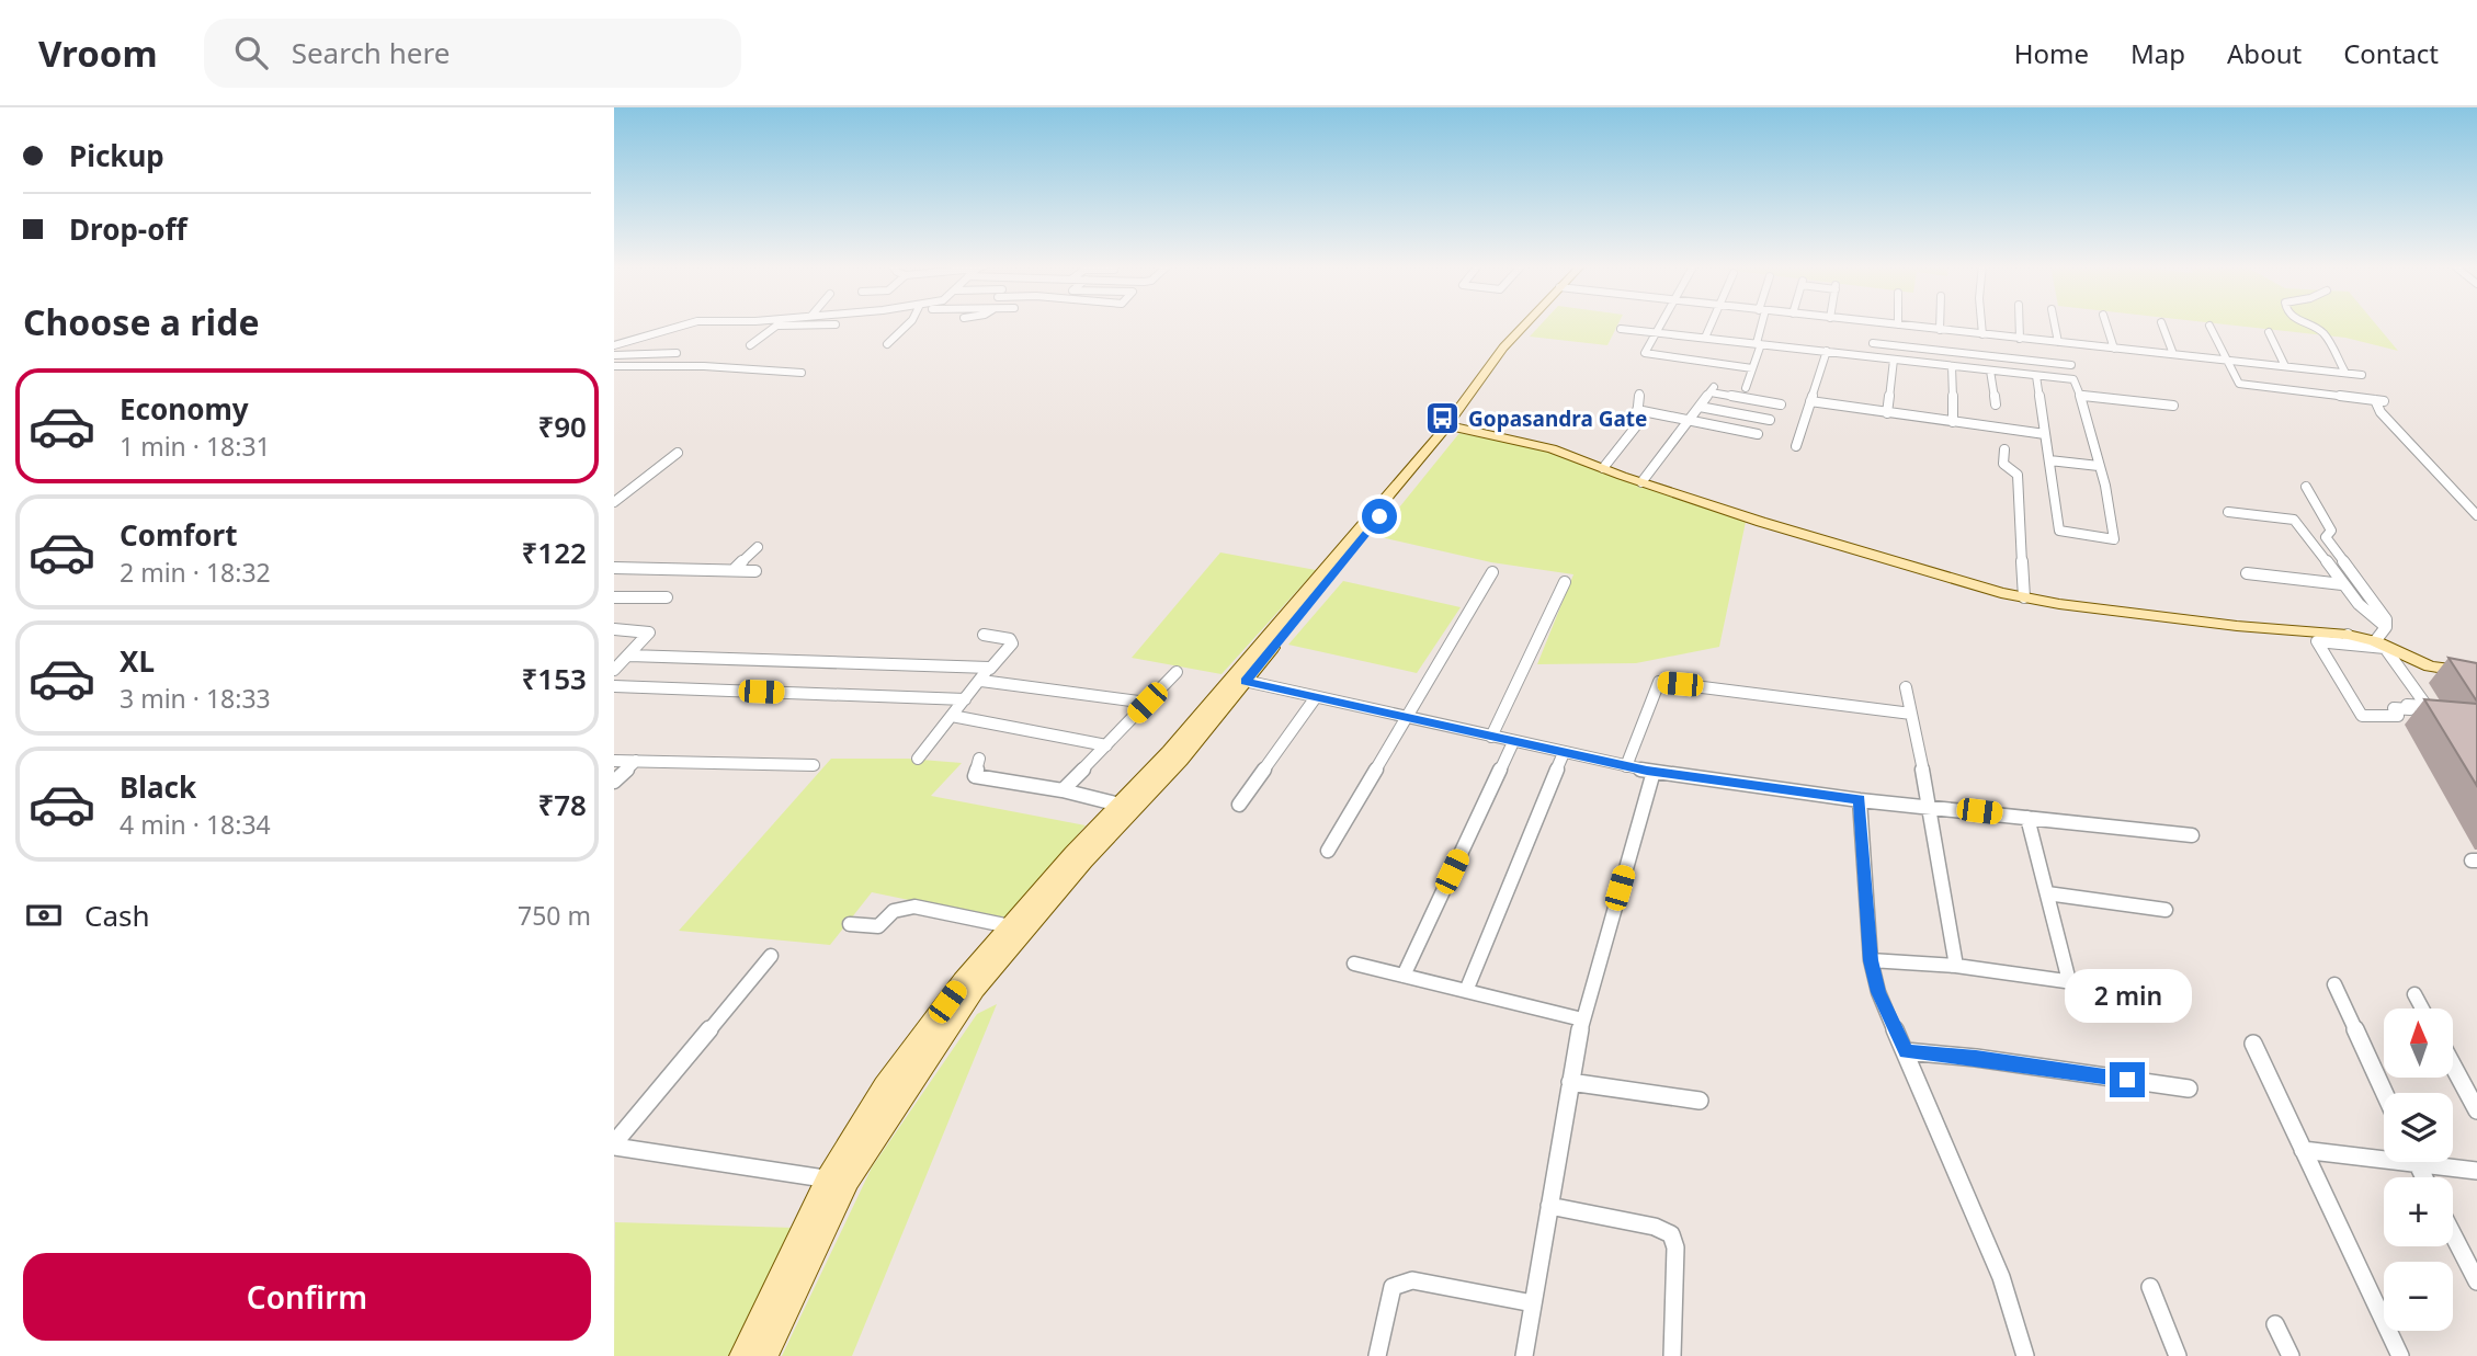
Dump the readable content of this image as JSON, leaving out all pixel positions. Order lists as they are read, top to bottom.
{
  "places": {
    "bus stop": ["Gopasandra Gate"]
  },
  "north": "top",
  "page": {
    "header": "Vroom",
    "search": "Search here",
    "nav": [
      "Home",
      "Map",
      "About",
      "Contact"
    ],
    "banner": ["Pickup", "Drop-off"],
    "heading": "Choose a ride",
    "list": [
      {
        "name": "Economy",
        "note": "1 min · 18:31",
        "value": "₹90"
      },
      {
        "name": "Comfort",
        "note": "2 min · 18:32",
        "value": "₹122"
      },
      {
        "name": "XL",
        "note": "3 min · 18:33",
        "value": "₹153"
      },
      {
        "name": "Black",
        "note": "4 min · 18:34",
        "value": "₹78"
      }
    ],
    "pay": ["Cash", "750 m"],
    "bubble": "2 min",
    "map_buttons": ["+", "−"],
    "buttons": "Confirm"
  }
}
